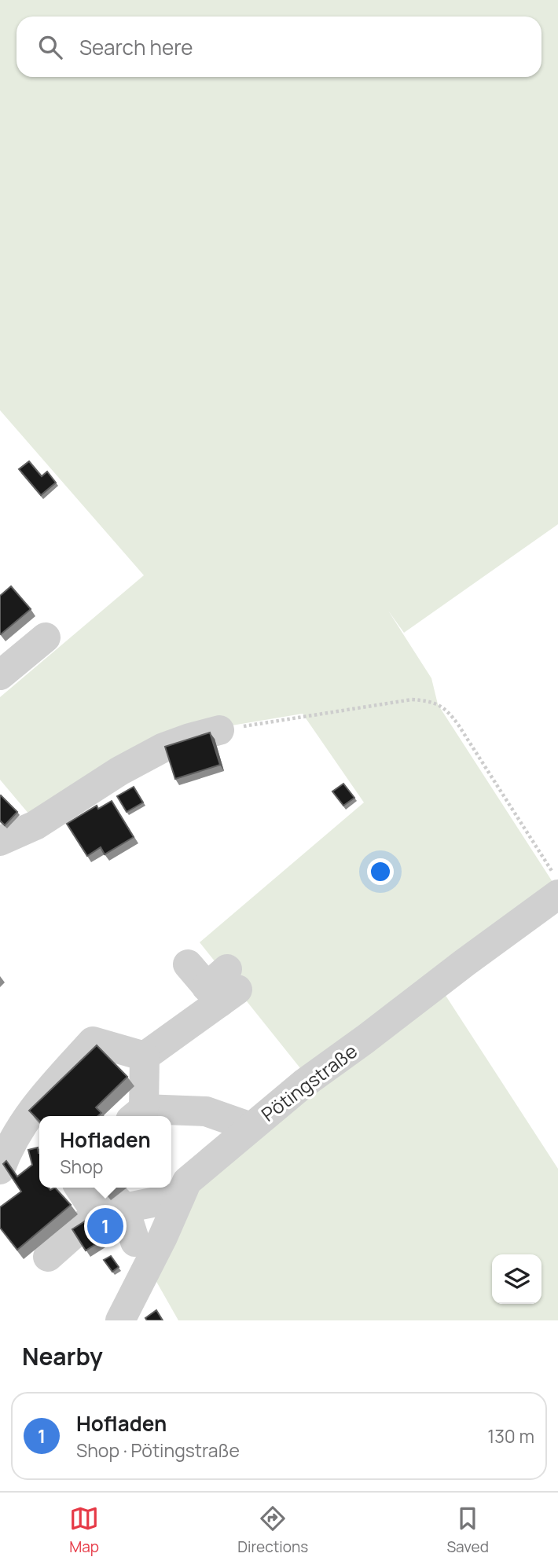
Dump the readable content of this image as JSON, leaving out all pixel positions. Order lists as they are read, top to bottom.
{
  "streets": {
    "street": ["Pötingstraße"]
  },
  "page": {
    "search": "Search here",
    "popup": ["Hofladen", "Shop"],
    "pins": "1",
    "heading": "Nearby",
    "list": [
      {
        "mark": "1",
        "name": "Hofladen",
        "note": "Shop · Pötingstraße",
        "value": "130 m"
      }
    ],
    "nav": ["Map", "Directions", "Saved"]
  }
}
